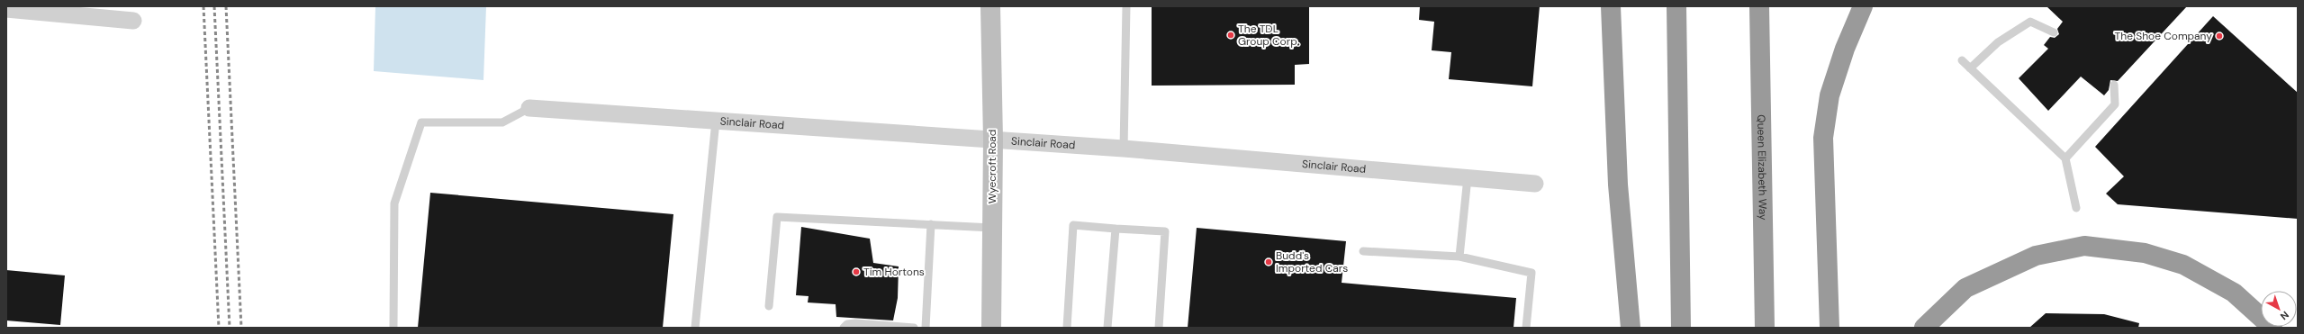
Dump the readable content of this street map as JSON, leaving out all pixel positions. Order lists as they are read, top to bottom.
{
  "streets": {
    "highway": ["Queen Elizabeth Way"],
    "street": ["Sinclair Road", "Wyecroft Road"]
  },
  "crossings": [
    ["Sinclair Road", "Wyecroft Road"]
  ],
  "places": [
    "The TDL Group Corp.",
    "The Shoe Company",
    "Budd's Imported Cars",
    "Tim Hortons"
  ],
  "north": "bottom right"
}
